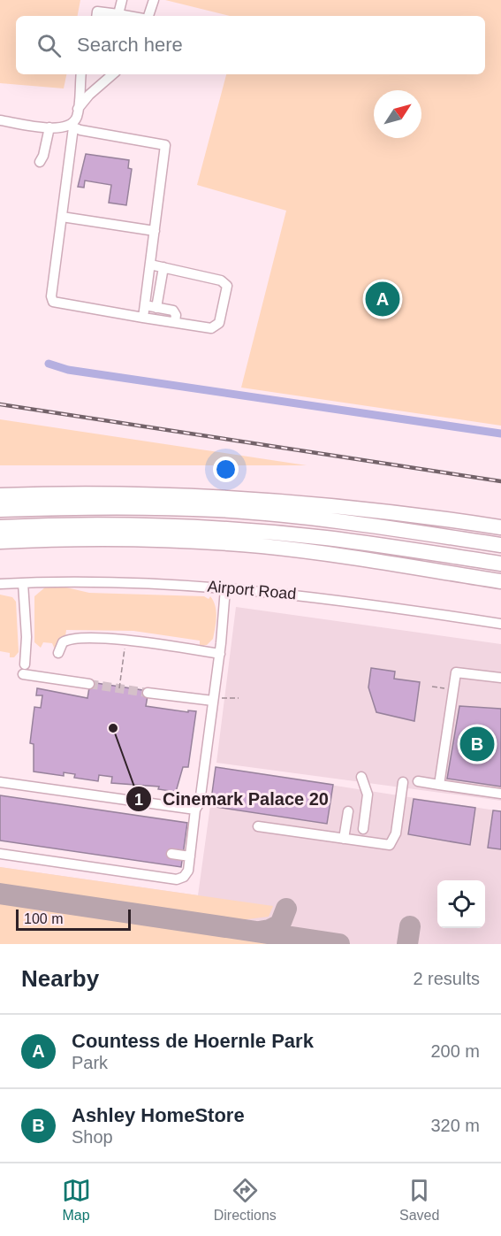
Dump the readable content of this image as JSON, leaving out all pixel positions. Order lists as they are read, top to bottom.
{
  "streets": {
    "street": ["Airport Road"]
  },
  "places": ["Cinemark Palace 20"],
  "scale_bar": "100 m",
  "north": "top right",
  "page": {
    "search": "Search here",
    "pins": ["A", "B"],
    "scale": "100 m",
    "heading": ["Nearby", "2 results"],
    "list": [
      {
        "mark": "A",
        "name": "Countess de Hoernle Park",
        "note": "Park",
        "value": "200 m"
      },
      {
        "mark": "B",
        "name": "Ashley HomeStore",
        "note": "Shop",
        "value": "320 m"
      }
    ],
    "nav": ["Map", "Directions", "Saved"]
  }
}
